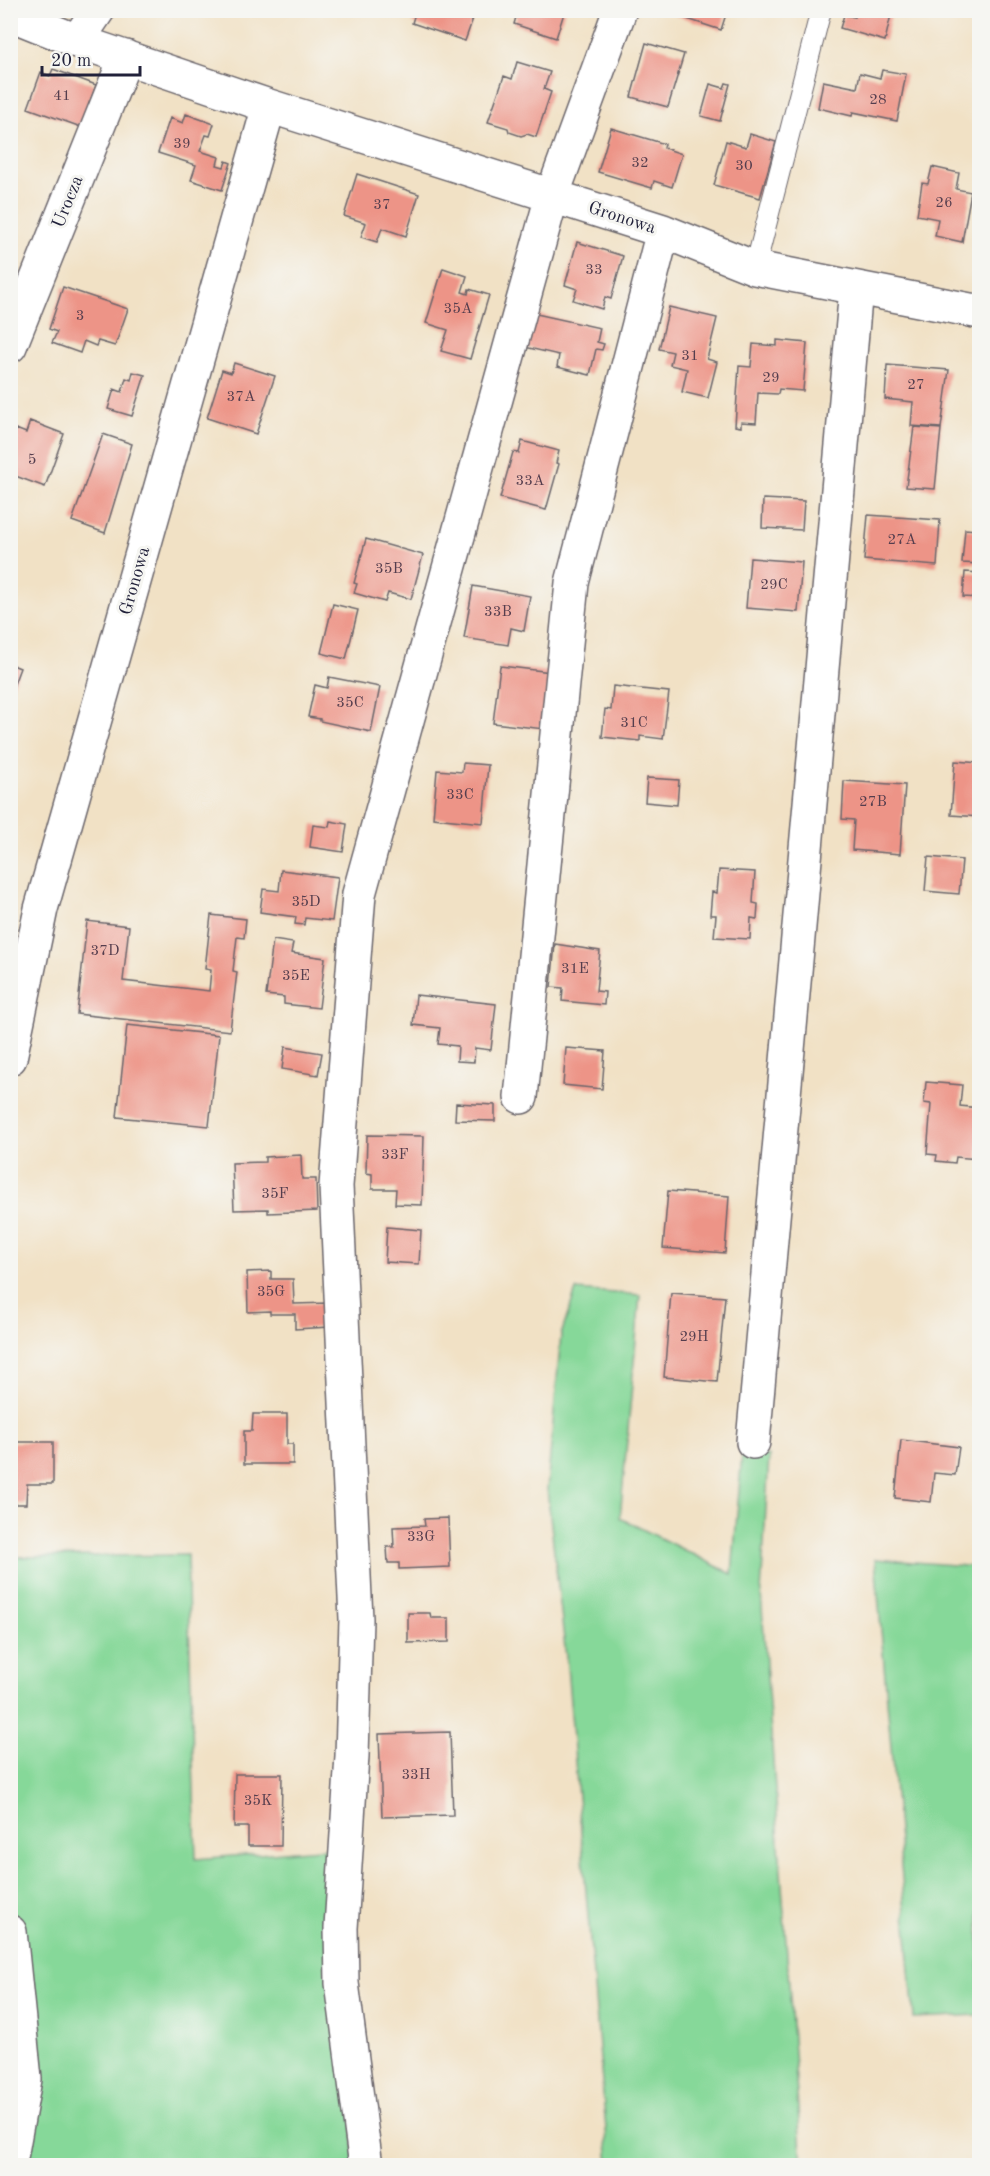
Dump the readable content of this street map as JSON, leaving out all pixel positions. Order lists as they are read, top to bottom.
{
  "streets": {
    "street": ["Urocza", "Gronowa"]
  },
  "crossings": [
    ["Urocza", "Gronowa"]
  ],
  "house_numbers": [
    "41",
    "28",
    "39",
    "32",
    "30",
    "26",
    "37",
    "33",
    "35A",
    "3",
    "31",
    "29",
    "27",
    "37A",
    "5",
    "33A",
    "27A",
    "35B",
    "29C",
    "33B",
    "35C",
    "31C",
    "33C",
    "27B",
    "35D",
    "37D",
    "31E",
    "35E",
    "33F",
    "35F",
    "35G",
    "29H",
    "33G",
    "33H",
    "35K"
  ],
  "scale_bar": "20 m"
}
